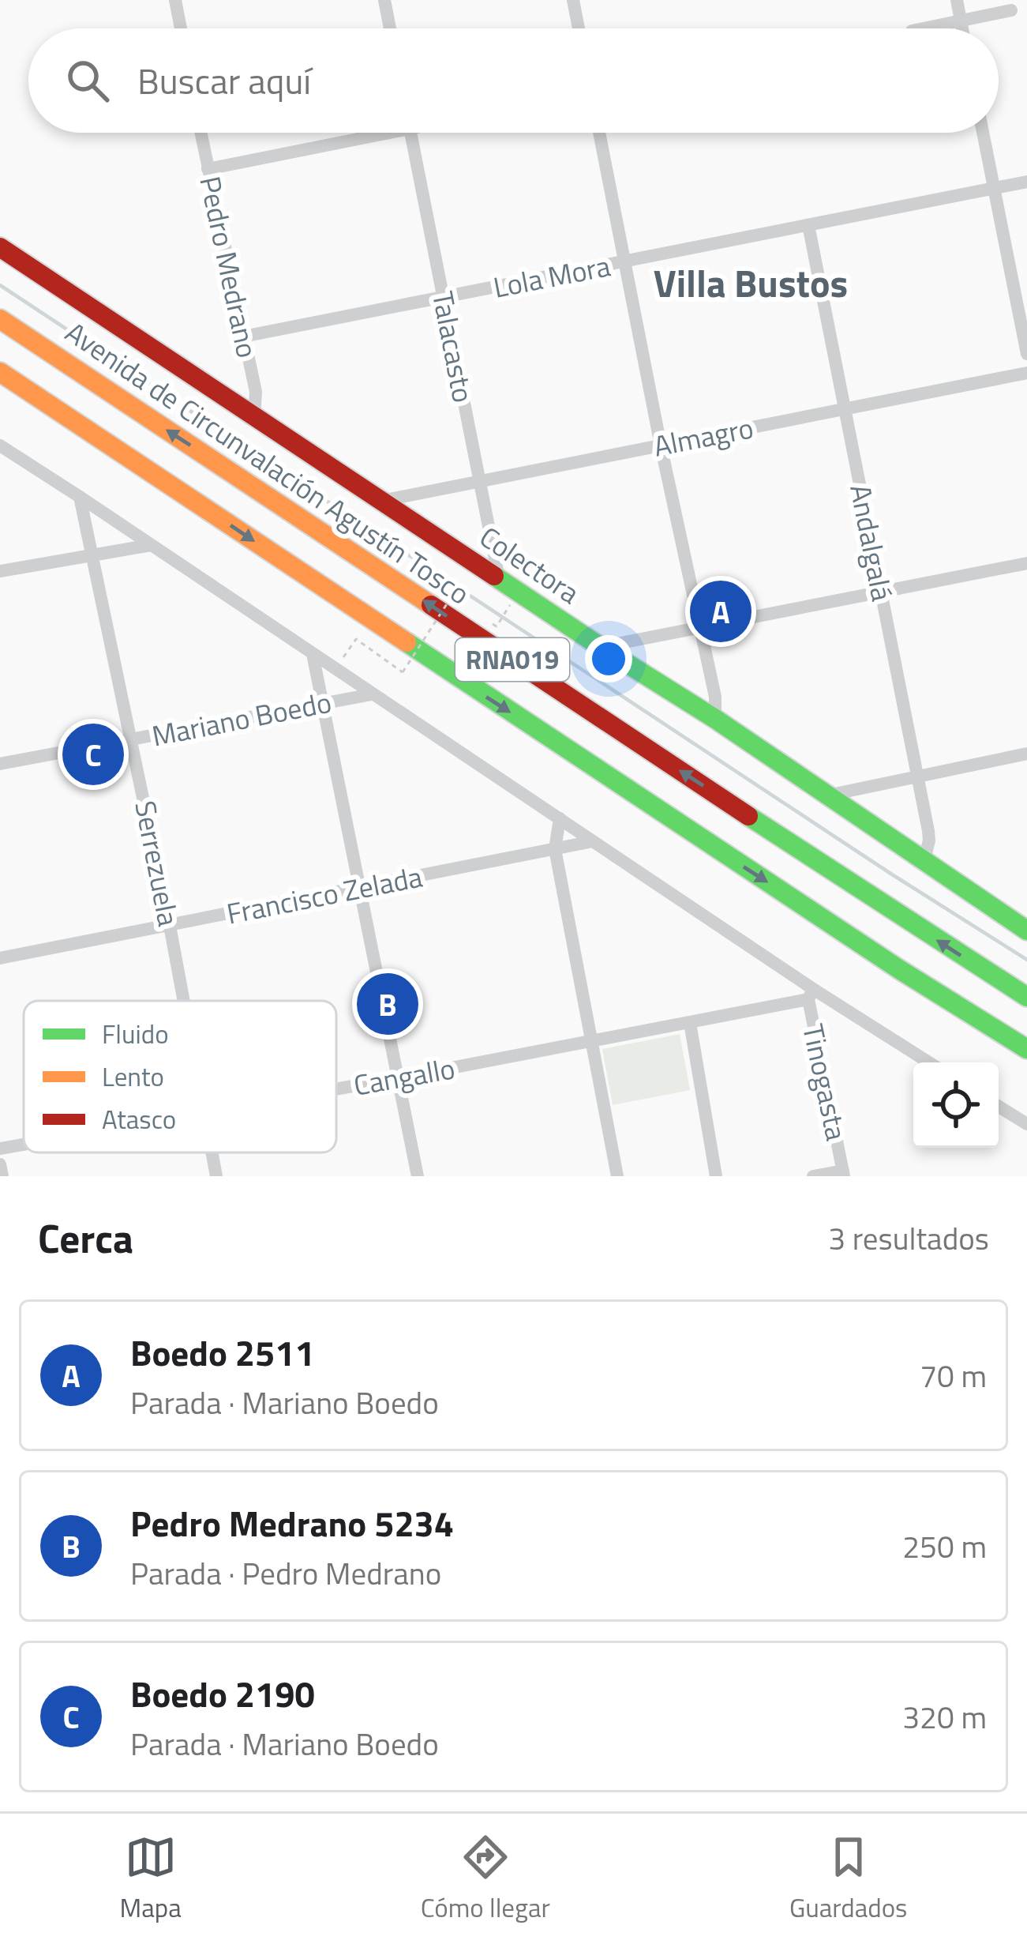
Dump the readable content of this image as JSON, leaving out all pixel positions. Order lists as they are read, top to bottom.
{
  "streets": {
    "main road": ["Avenida de Circunvalación Agustín Tosco", "Colectora", "RNA019"],
    "street": [
      "Pedro Medrano",
      "Lola Mora",
      "Talacasto",
      "Almagro",
      "Andalgalá",
      "Mariano Boedo",
      "Serrezuela",
      "Francisco Zelada",
      "Cangallo",
      "Tinogasta"
    ]
  },
  "crossings": [
    ["Pedro Medrano", "Lola Mora"],
    ["Pedro Medrano", "Colectora"],
    ["Lola Mora", "Talacasto"],
    ["Lola Mora", "Andalgalá"],
    ["Talacasto", "Almagro"],
    ["Talacasto", "Colectora"],
    ["Almagro", "Andalgalá"],
    ["Almagro", "Colectora"],
    ["Andalgalá", "Colectora"],
    ["Mariano Boedo", "Serrezuela"],
    ["Serrezuela", "Francisco Zelada"],
    ["Cangallo", "Tinogasta"]
  ],
  "districts": ["Villa Bustos"],
  "legend": ["Fluido", "Lento", "Atasco"],
  "page": {
    "search": "Buscar aquí",
    "pins": ["A", "C", "B"],
    "heading": ["Cerca", "3 resultados"],
    "list": [
      {
        "mark": "A",
        "name": "Boedo 2511",
        "note": "Parada · Mariano Boedo",
        "value": "70 m"
      },
      {
        "mark": "B",
        "name": "Pedro Medrano 5234",
        "note": "Parada · Pedro Medrano",
        "value": "250 m"
      },
      {
        "mark": "C",
        "name": "Boedo 2190",
        "note": "Parada · Mariano Boedo",
        "value": "320 m"
      }
    ],
    "nav": ["Mapa", "Cómo llegar", "Guardados"]
  }
}
